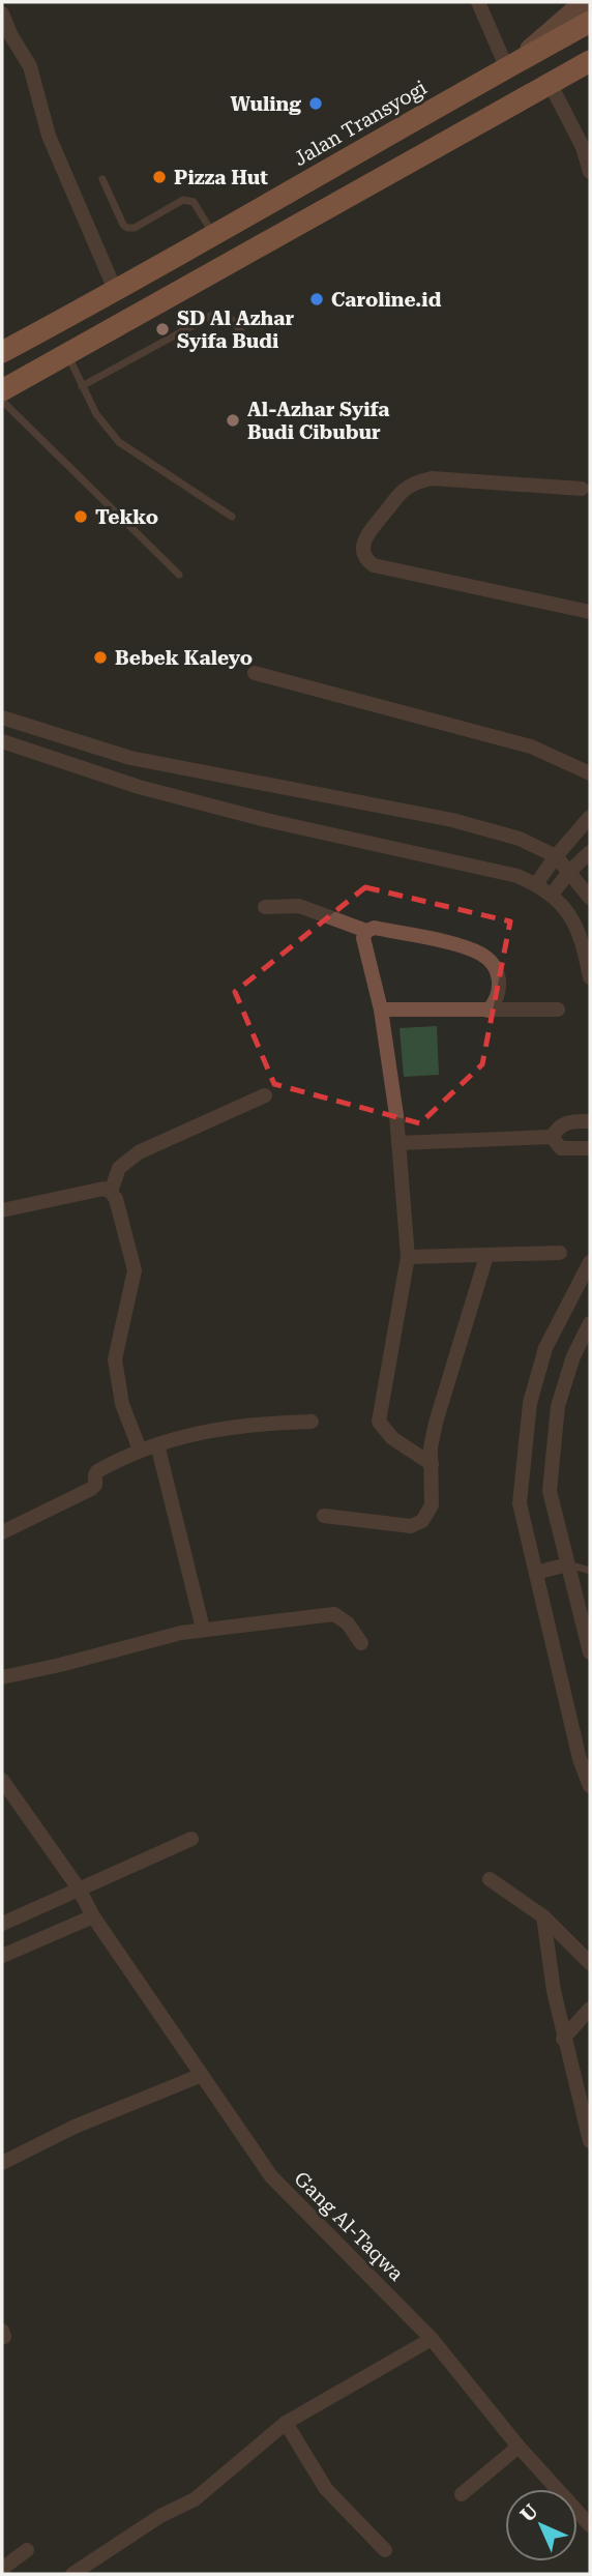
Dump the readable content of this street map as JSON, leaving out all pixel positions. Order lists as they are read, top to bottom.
{
  "streets": {
    "highway": ["Jalan Transyogi"],
    "street": ["Gang Al-Taqwa"]
  },
  "places": [
    "Wuling",
    "Pizza Hut",
    "Caroline.id",
    "SD Al Azhar Syifa Budi",
    "Al-Azhar Syifa Budi Cibubur",
    "Tekko",
    "Bebek Kaleyo"
  ],
  "north": "top left"
}
